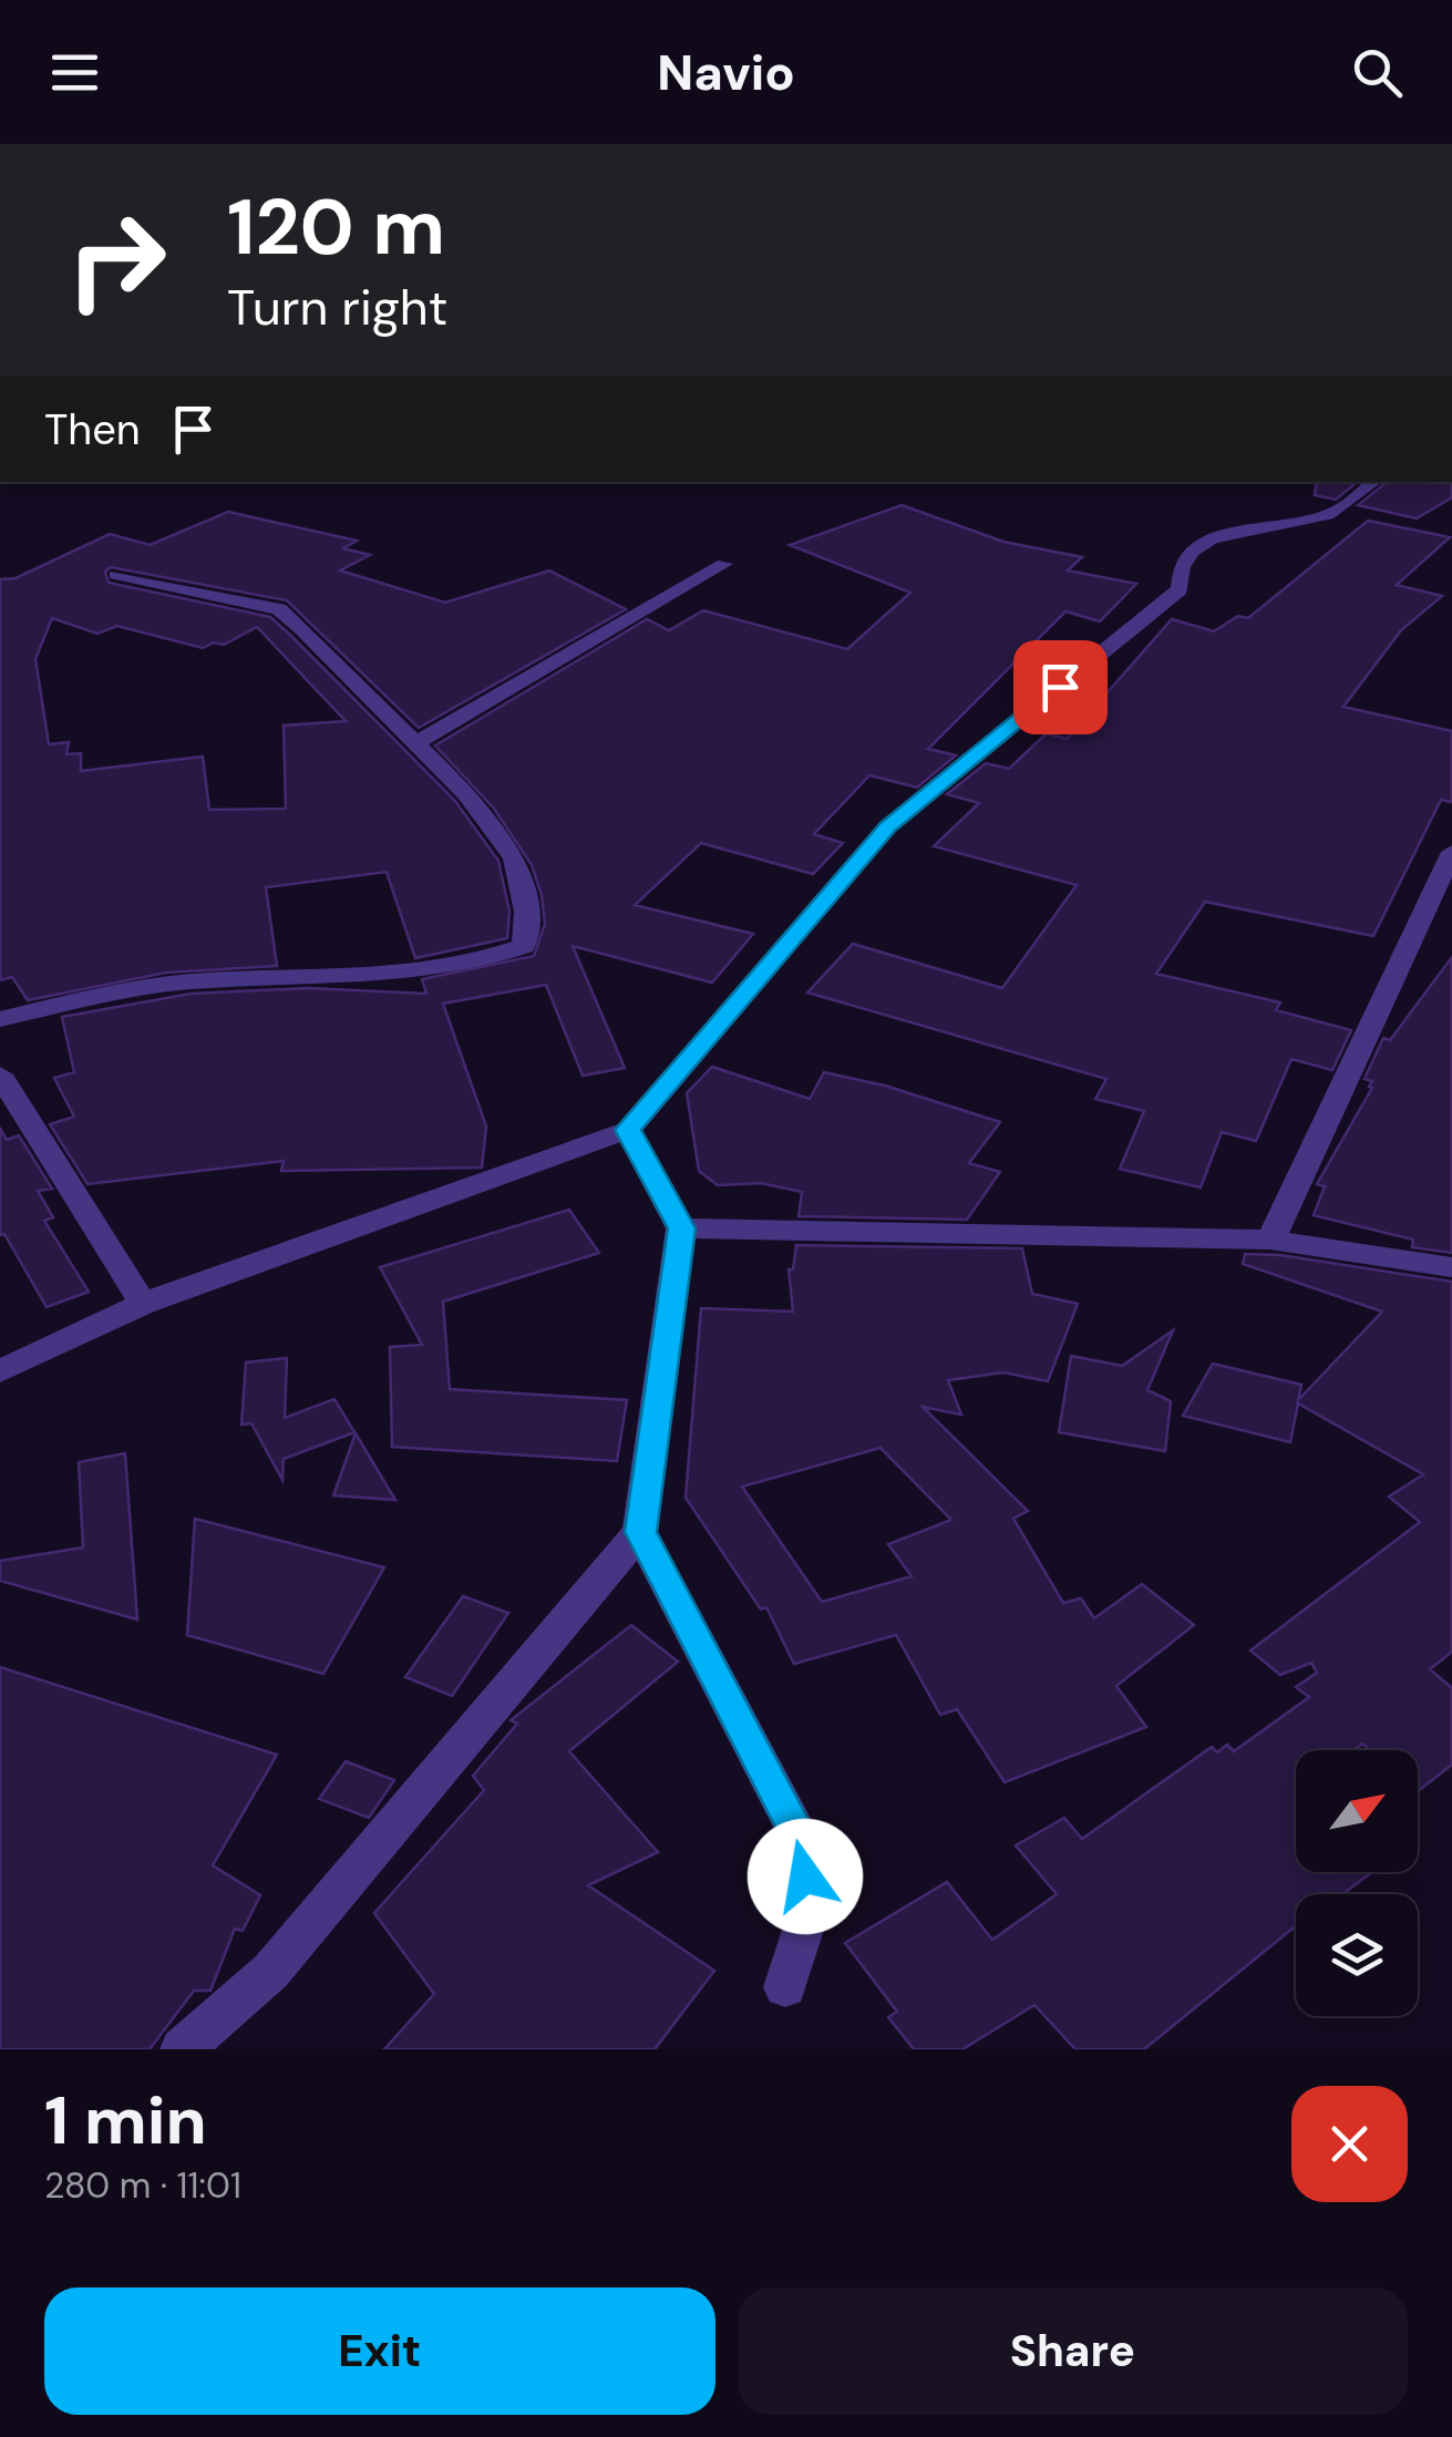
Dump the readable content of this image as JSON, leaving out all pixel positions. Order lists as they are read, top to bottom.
{
  "north": "top right",
  "page": {
    "header": "Navio",
    "turn": ["120 m", "Turn right"],
    "then": "Then",
    "heading": ["1 min", "280 m · 11:01"],
    "buttons": ["Exit", "Share"]
  }
}
